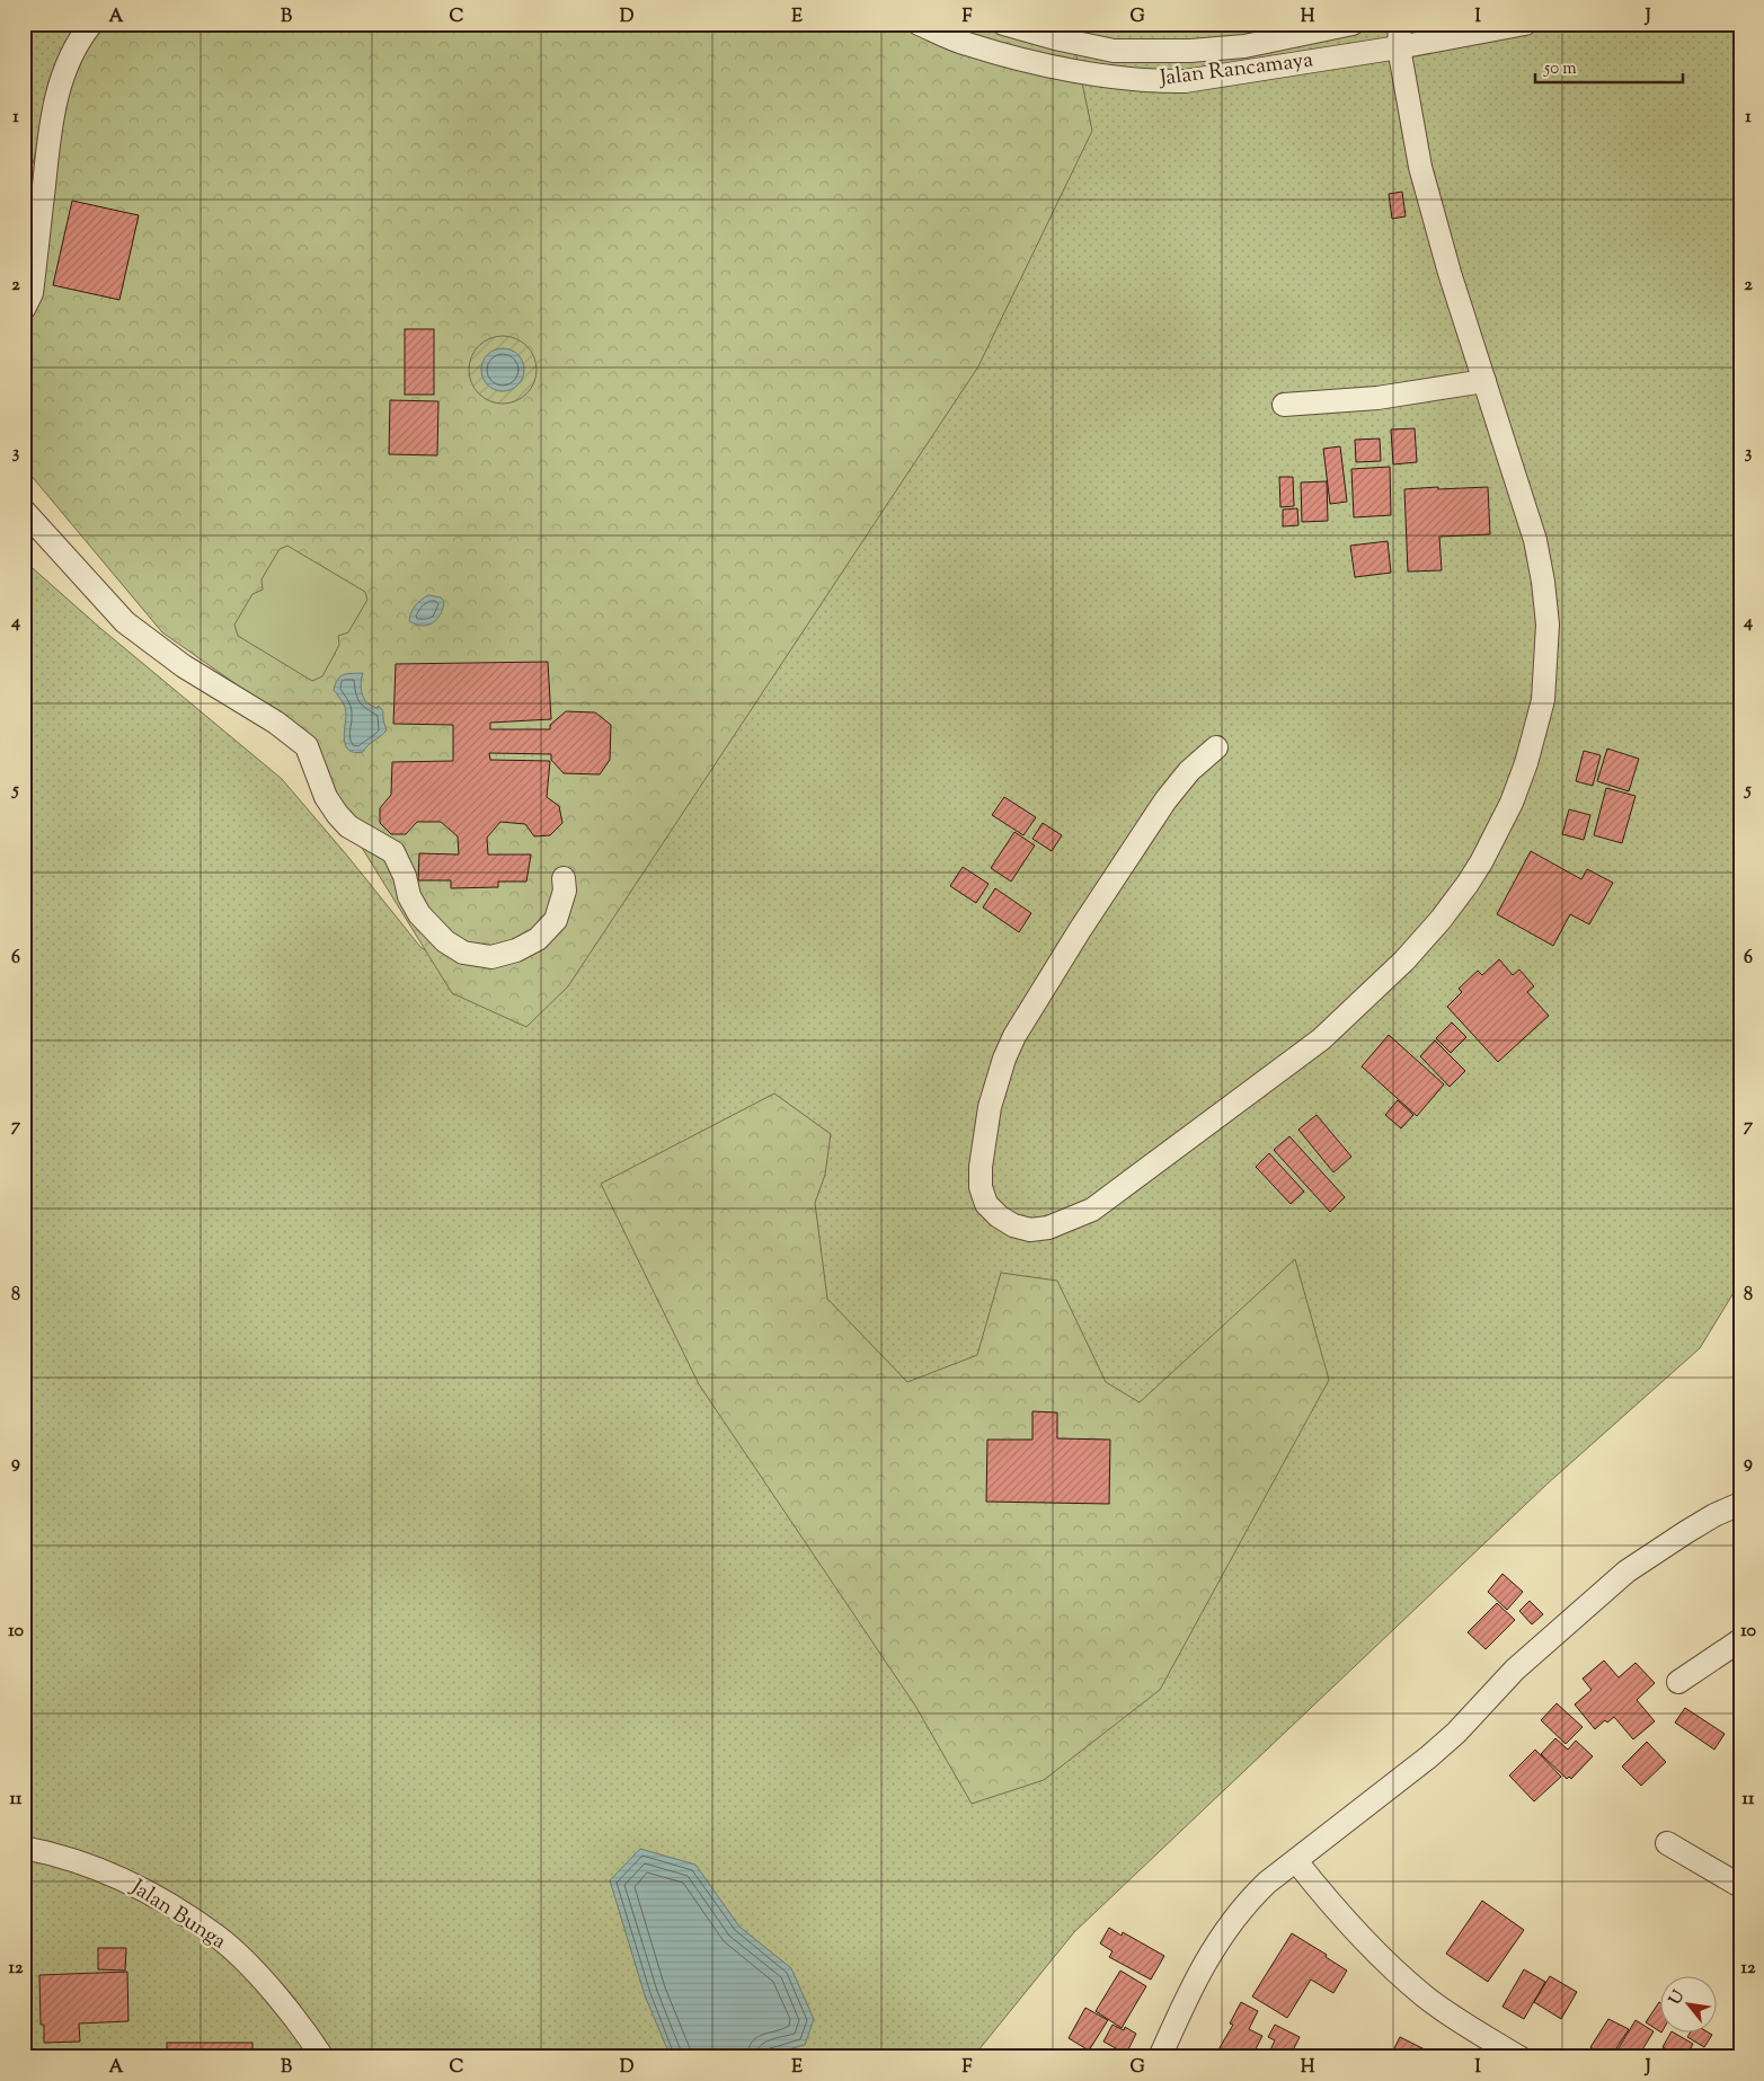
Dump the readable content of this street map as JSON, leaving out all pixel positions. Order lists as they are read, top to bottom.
{
  "streets": {
    "street": ["Jalan Rancamaya", "Jalan Bunga"]
  },
  "scale_bar": "50 m",
  "north": "top left",
  "grid": {
    "columns": [
      "A",
      "B",
      "C",
      "D",
      "E",
      "F",
      "G",
      "H",
      "I",
      "J"
    ],
    "rows": [
      "1",
      "2",
      "3",
      "4",
      "5",
      "6",
      "7",
      "8",
      "9",
      "10",
      "11",
      "12"
    ]
  }
}
